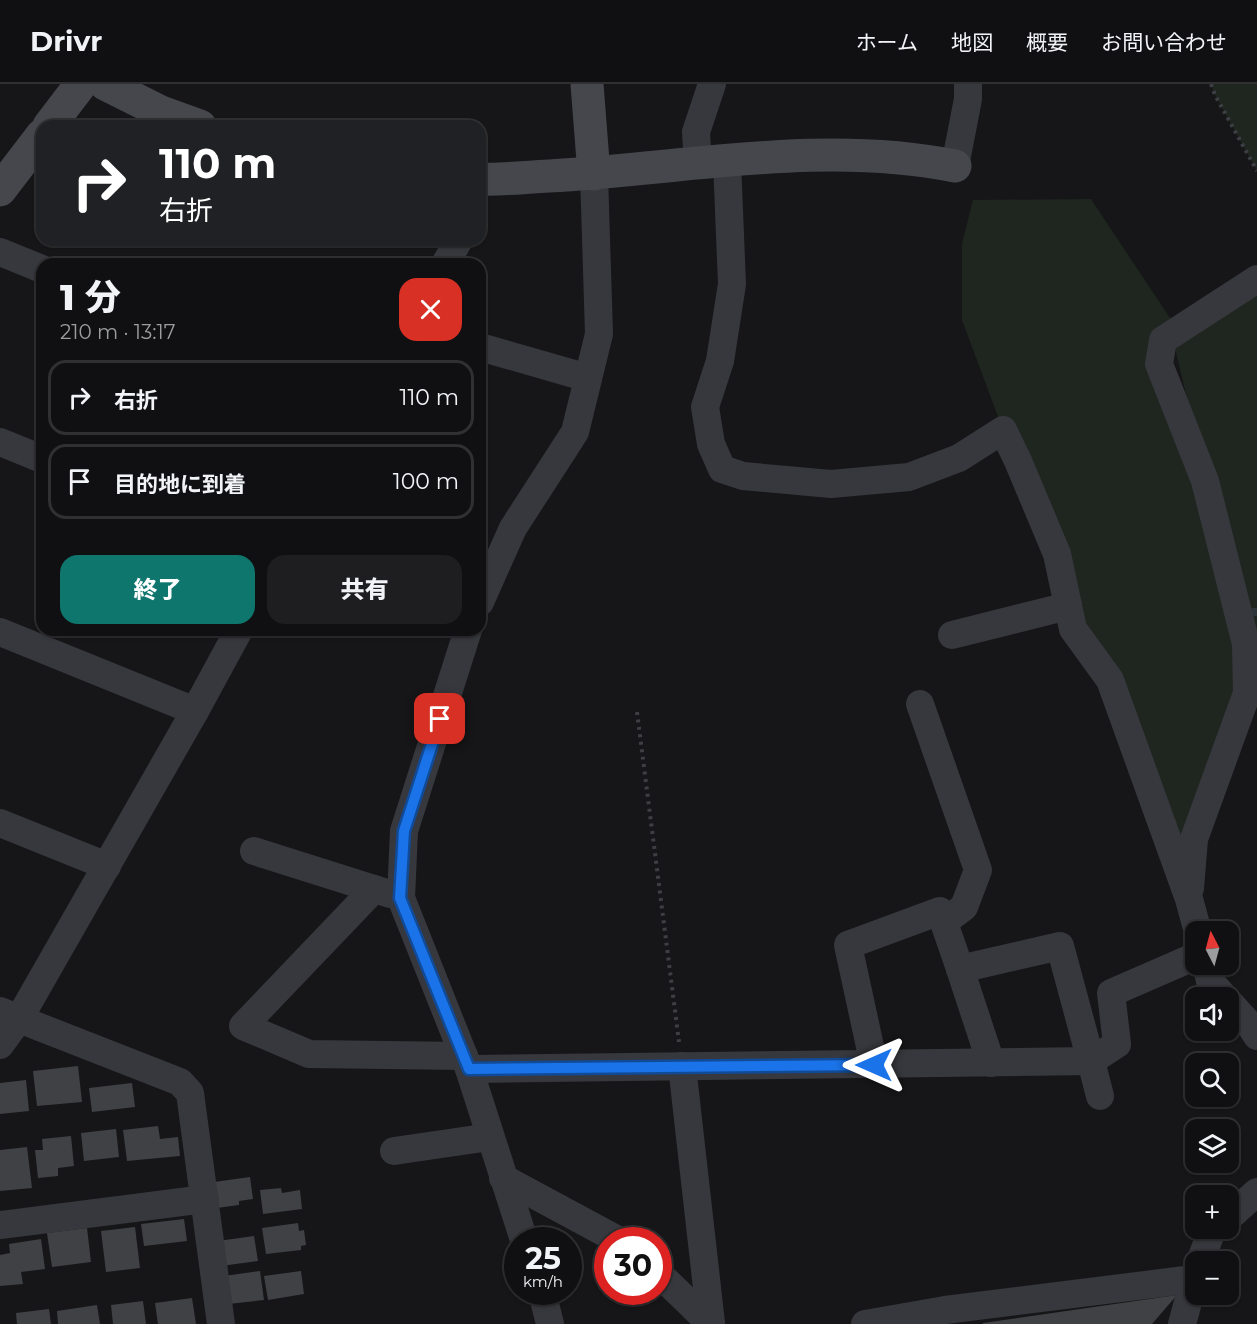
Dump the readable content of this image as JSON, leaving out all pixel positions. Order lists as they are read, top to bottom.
{
  "north": "top",
  "page": {
    "header": "Drivr",
    "nav": [
      "ホーム",
      "地図",
      "概要",
      "お問い合わせ"
    ],
    "turn": ["110 m", "右折"],
    "heading": ["1 分", "210 m · 13:17"],
    "list": [
      {
        "name": "右折",
        "value": "110 m"
      },
      {
        "name": "目的地に到着",
        "value": "100 m"
      }
    ],
    "buttons": ["終了", "共有"],
    "map_buttons": ["+", "−"],
    "speed": "25 km/h",
    "limit": "30"
  }
}
